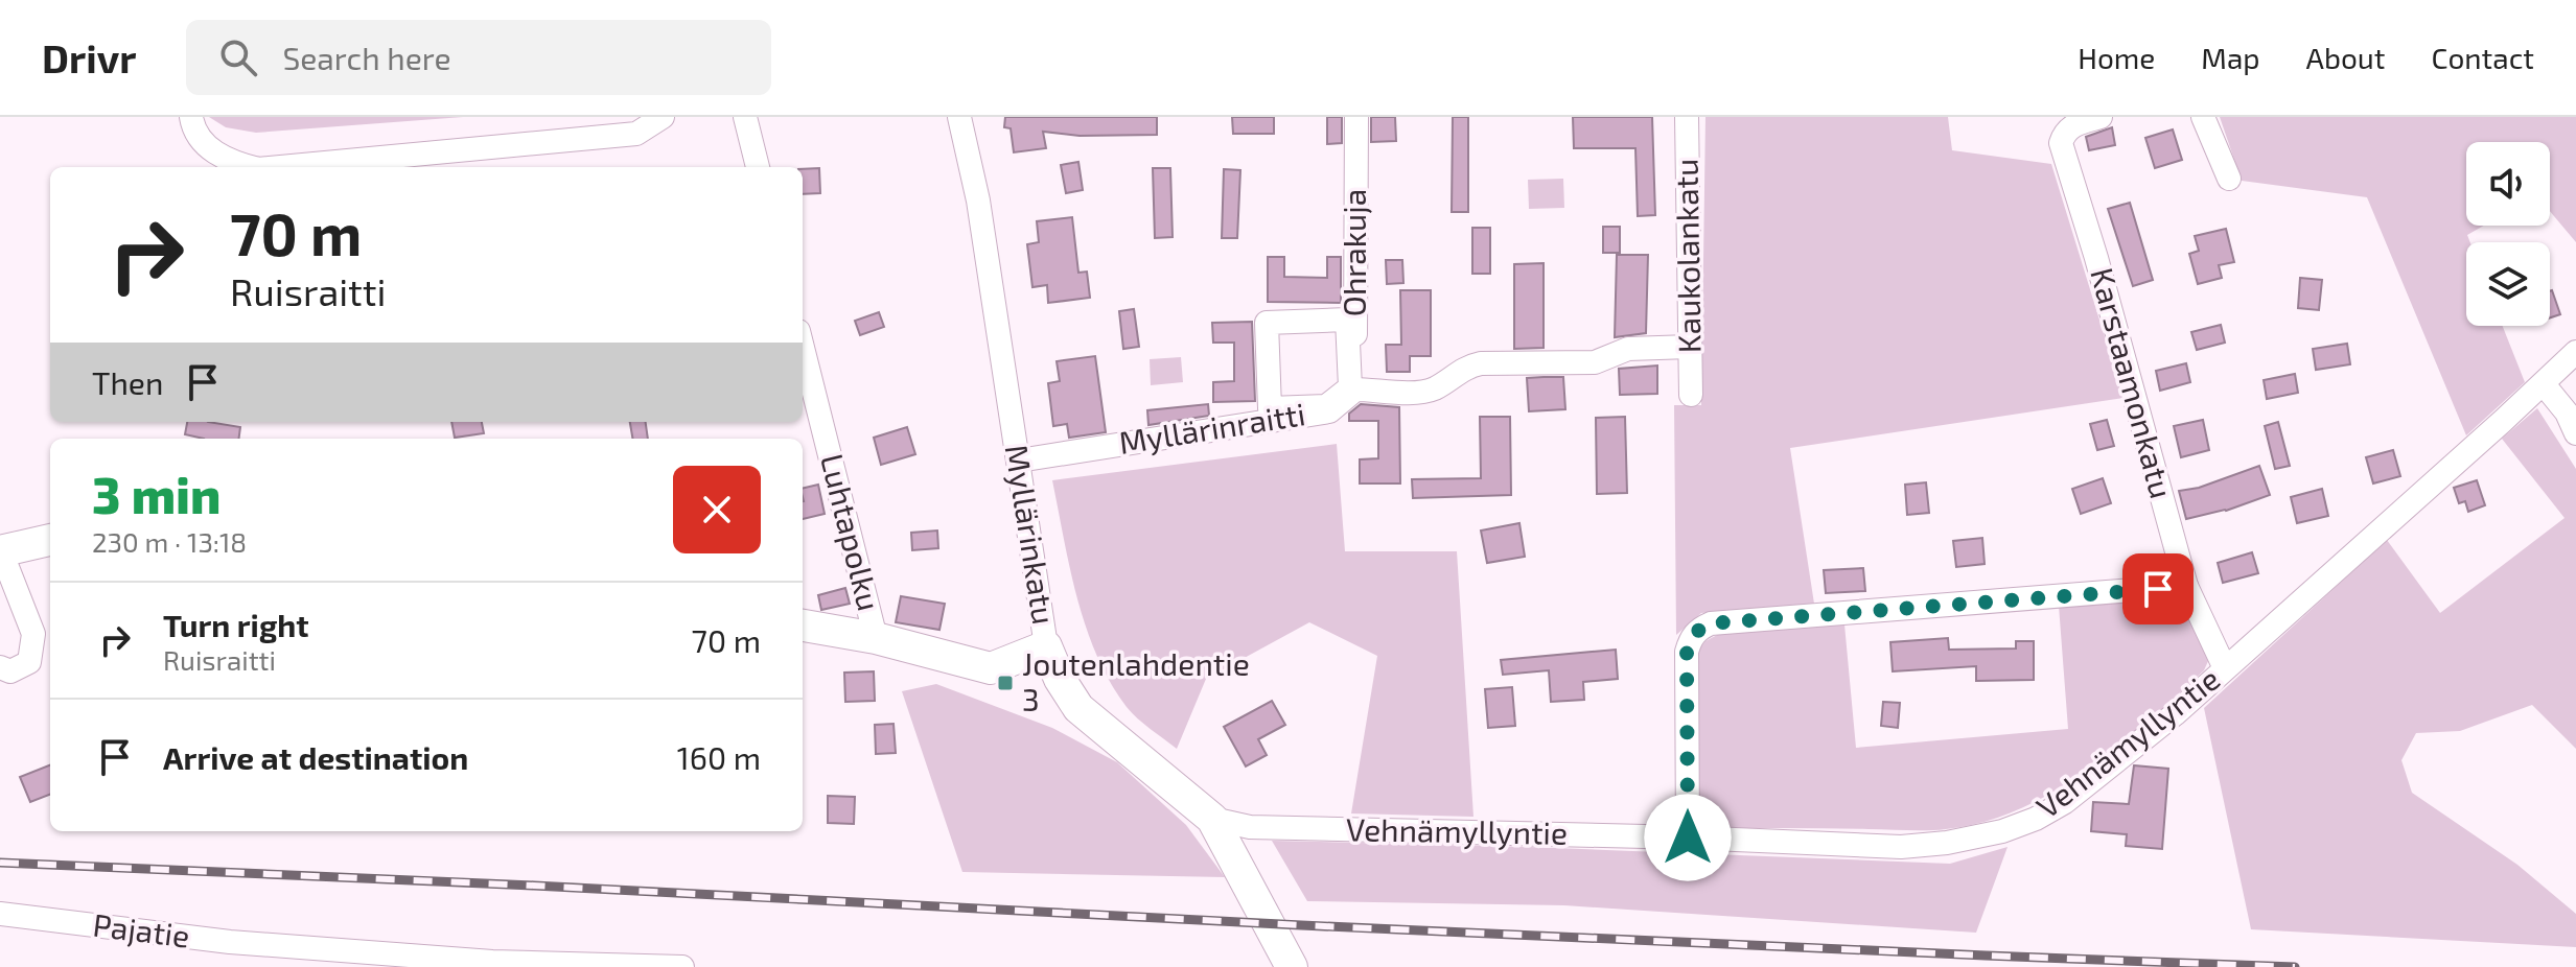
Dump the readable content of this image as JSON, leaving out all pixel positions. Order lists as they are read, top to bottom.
{
  "streets": {
    "street": [
      "Ohrakuja",
      "Kaukolankatu",
      "Karstaamonkatu",
      "Myllärinraitti",
      "Luhtapolku",
      "Myllärinkatu",
      "Vehnämyllyntie",
      "Pajatie"
    ]
  },
  "crossings": [
    ["Ohrakuja", "Myllärinraitti"],
    ["Karstaamonkatu", "Vehnämyllyntie"],
    ["Myllärinraitti", "Myllärinkatu"],
    ["Myllärinkatu", "Vehnämyllyntie"]
  ],
  "places": {
    "transit": ["Joutenlahdentie 3"]
  },
  "page": {
    "header": "Drivr",
    "search": "Search here",
    "nav": [
      "Home",
      "Map",
      "About",
      "Contact"
    ],
    "turn": ["70 m", "Ruisraitti"],
    "then": "Then",
    "heading": ["3 min", "230 m · 13:18"],
    "list": [
      {
        "name": "Turn right",
        "note": "Ruisraitti",
        "value": "70 m"
      },
      {
        "name": "Arrive at destination",
        "value": "160 m"
      }
    ]
  }
}
